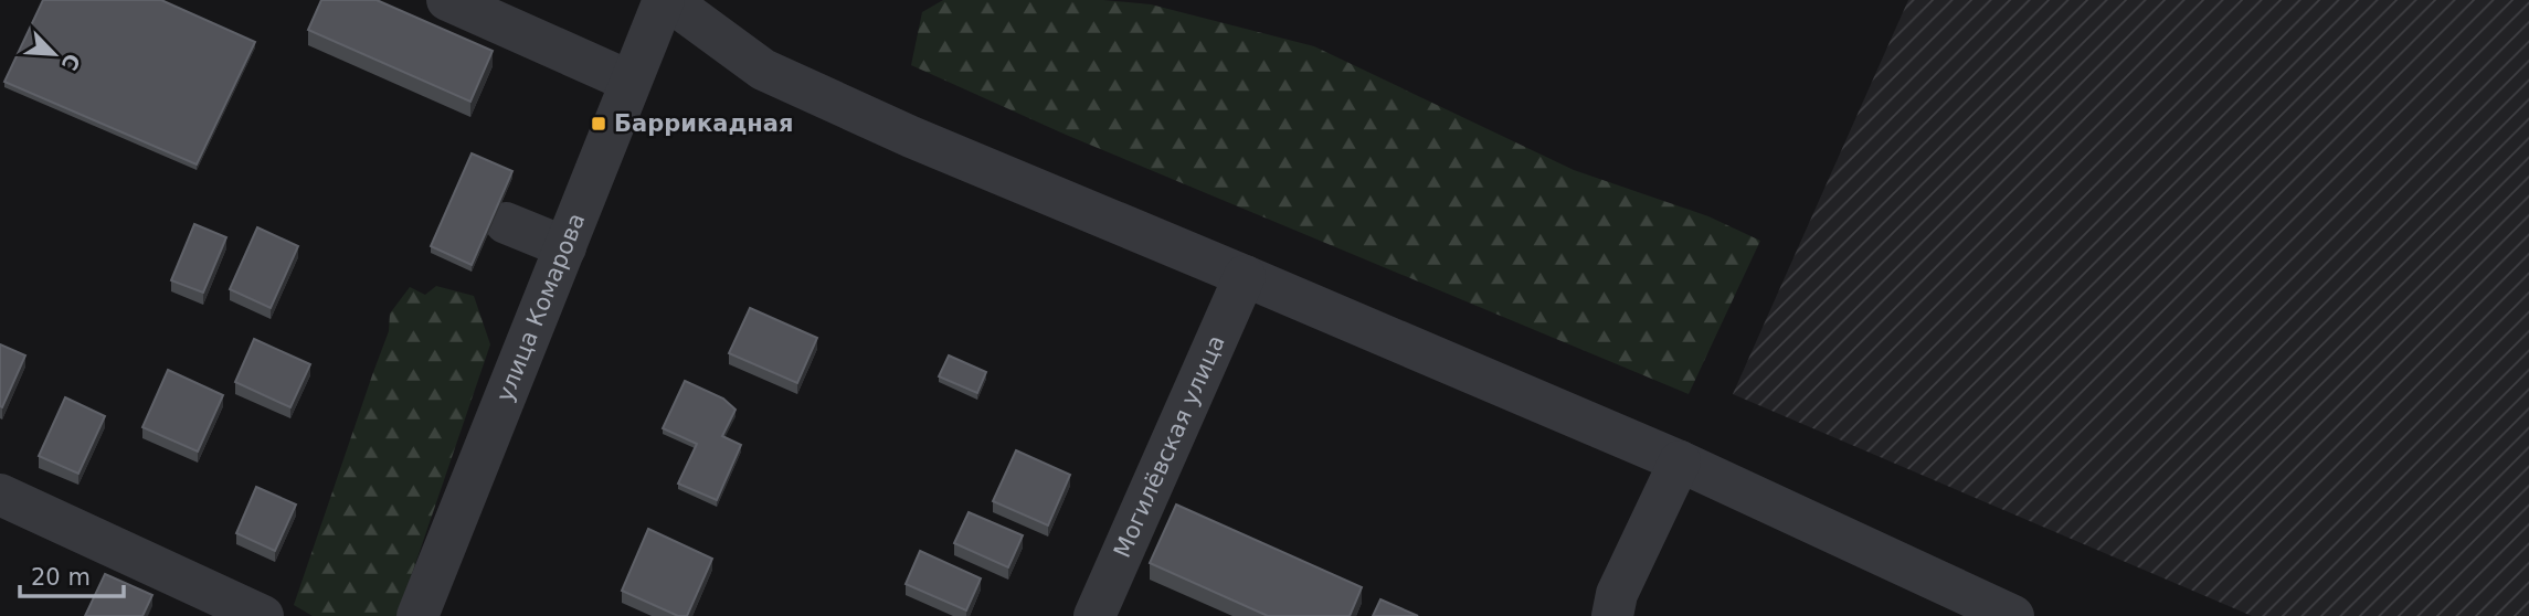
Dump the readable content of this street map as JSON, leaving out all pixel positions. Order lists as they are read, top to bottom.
{
  "streets": {
    "street": ["улица Комарова", "Могилёвская улица"]
  },
  "places": {
    "transit": ["Баррикадная"]
  },
  "scale_bar": "20 m",
  "north": "bottom right"
}
